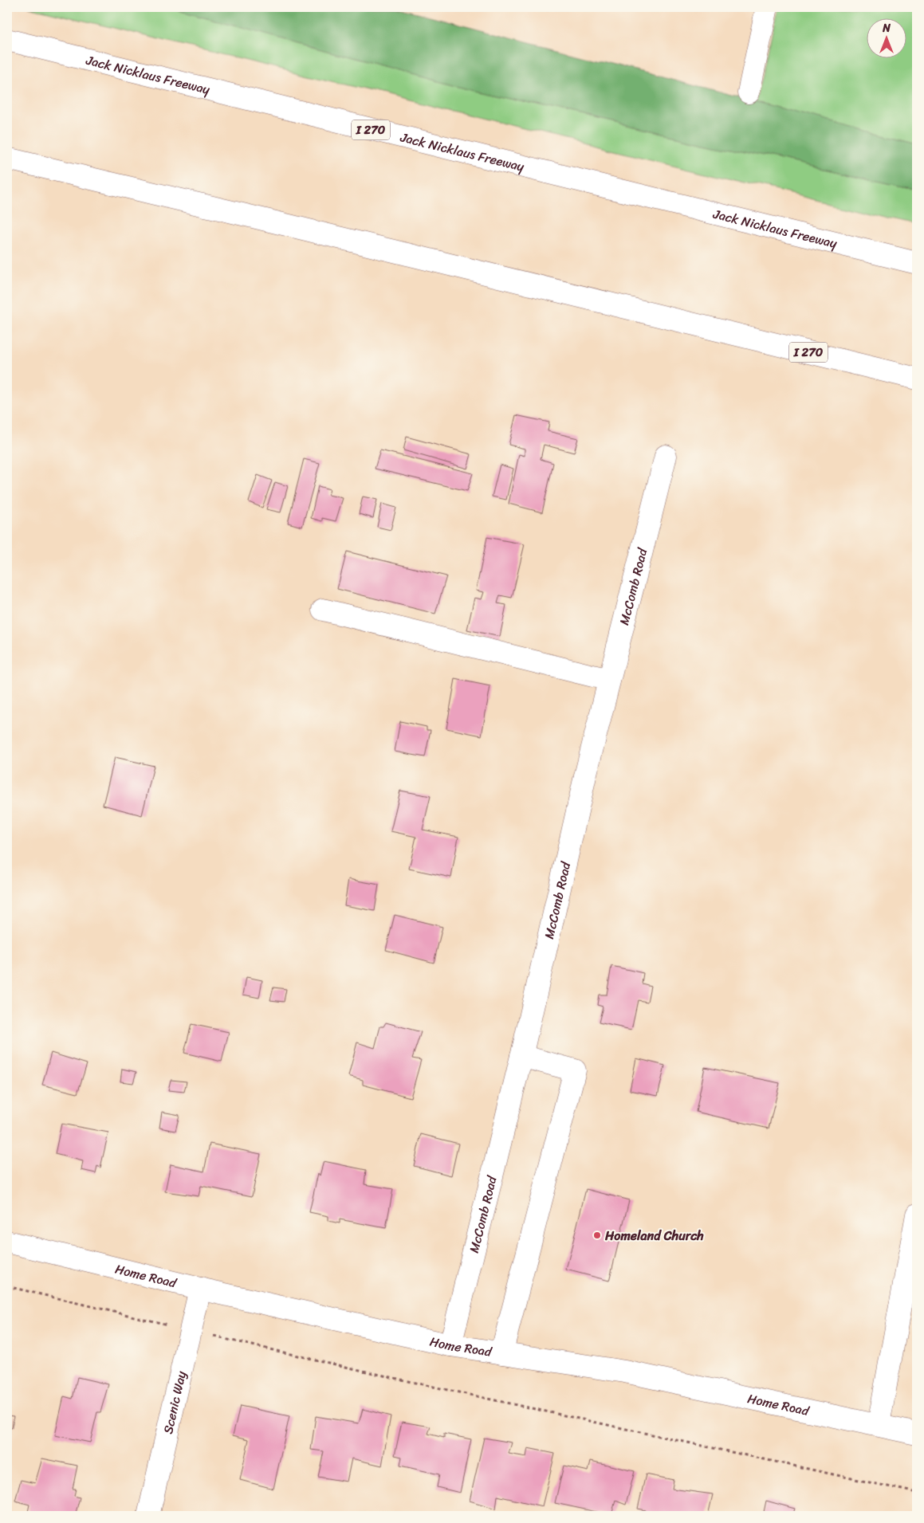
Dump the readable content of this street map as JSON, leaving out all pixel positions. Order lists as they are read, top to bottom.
{
  "streets": {
    "main road": [
      "Jack Nicklaus Freeway",
      "I 270",
      "McComb Road",
      "Home Road",
      "Scenic Way"
    ]
  },
  "crossings": [
    ["McComb Road", "Home Road"],
    ["Home Road", "Scenic Way"]
  ],
  "places": ["Homeland Church"],
  "north": "top"
}
